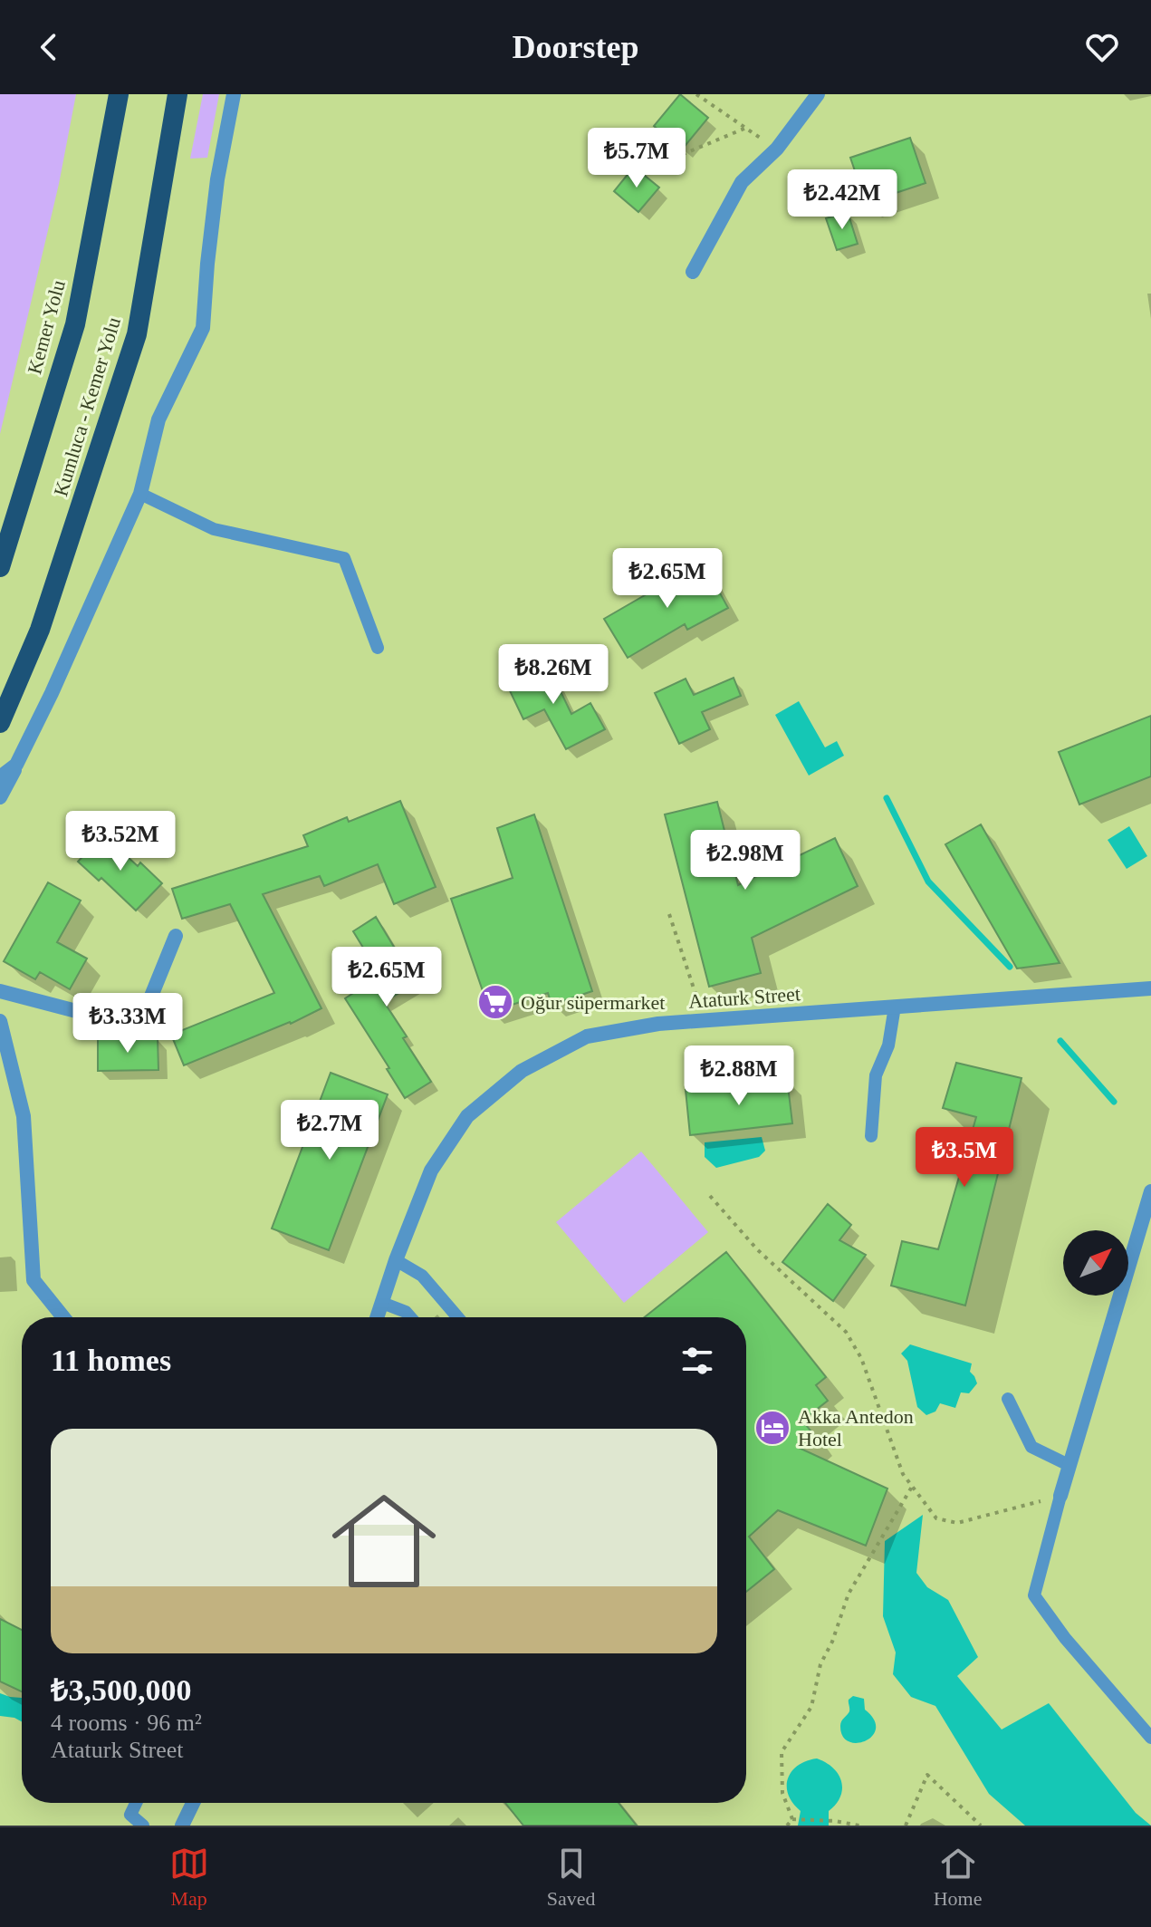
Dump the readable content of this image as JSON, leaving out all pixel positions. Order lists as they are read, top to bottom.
{
  "streets": {
    "highway": ["Kemer Yolu", "Kumluca - Kemer Yolu"],
    "street": ["Ataturk Street"]
  },
  "places": {
    "supermarket": ["Oğur süpermarket"],
    "hotel": ["Akka Antedon Hotel"]
  },
  "north": "top right",
  "page": {
    "header": "Doorstep",
    "price": [
      "₺5.7M",
      "₺2.42M",
      "₺2.65M",
      "₺8.26M",
      "₺3.52M",
      "₺2.98M",
      "₺2.65M",
      "₺3.33M",
      "₺2.88M",
      "₺2.7M",
      "₺3.5M"
    ],
    "heading": "11 homes",
    "list": [
      {
        "name": "₺3,500,000",
        "note": "4 rooms · 96 m² · Ataturk Street"
      }
    ],
    "tabs": ["Map", "Saved", "Home"]
  }
}
